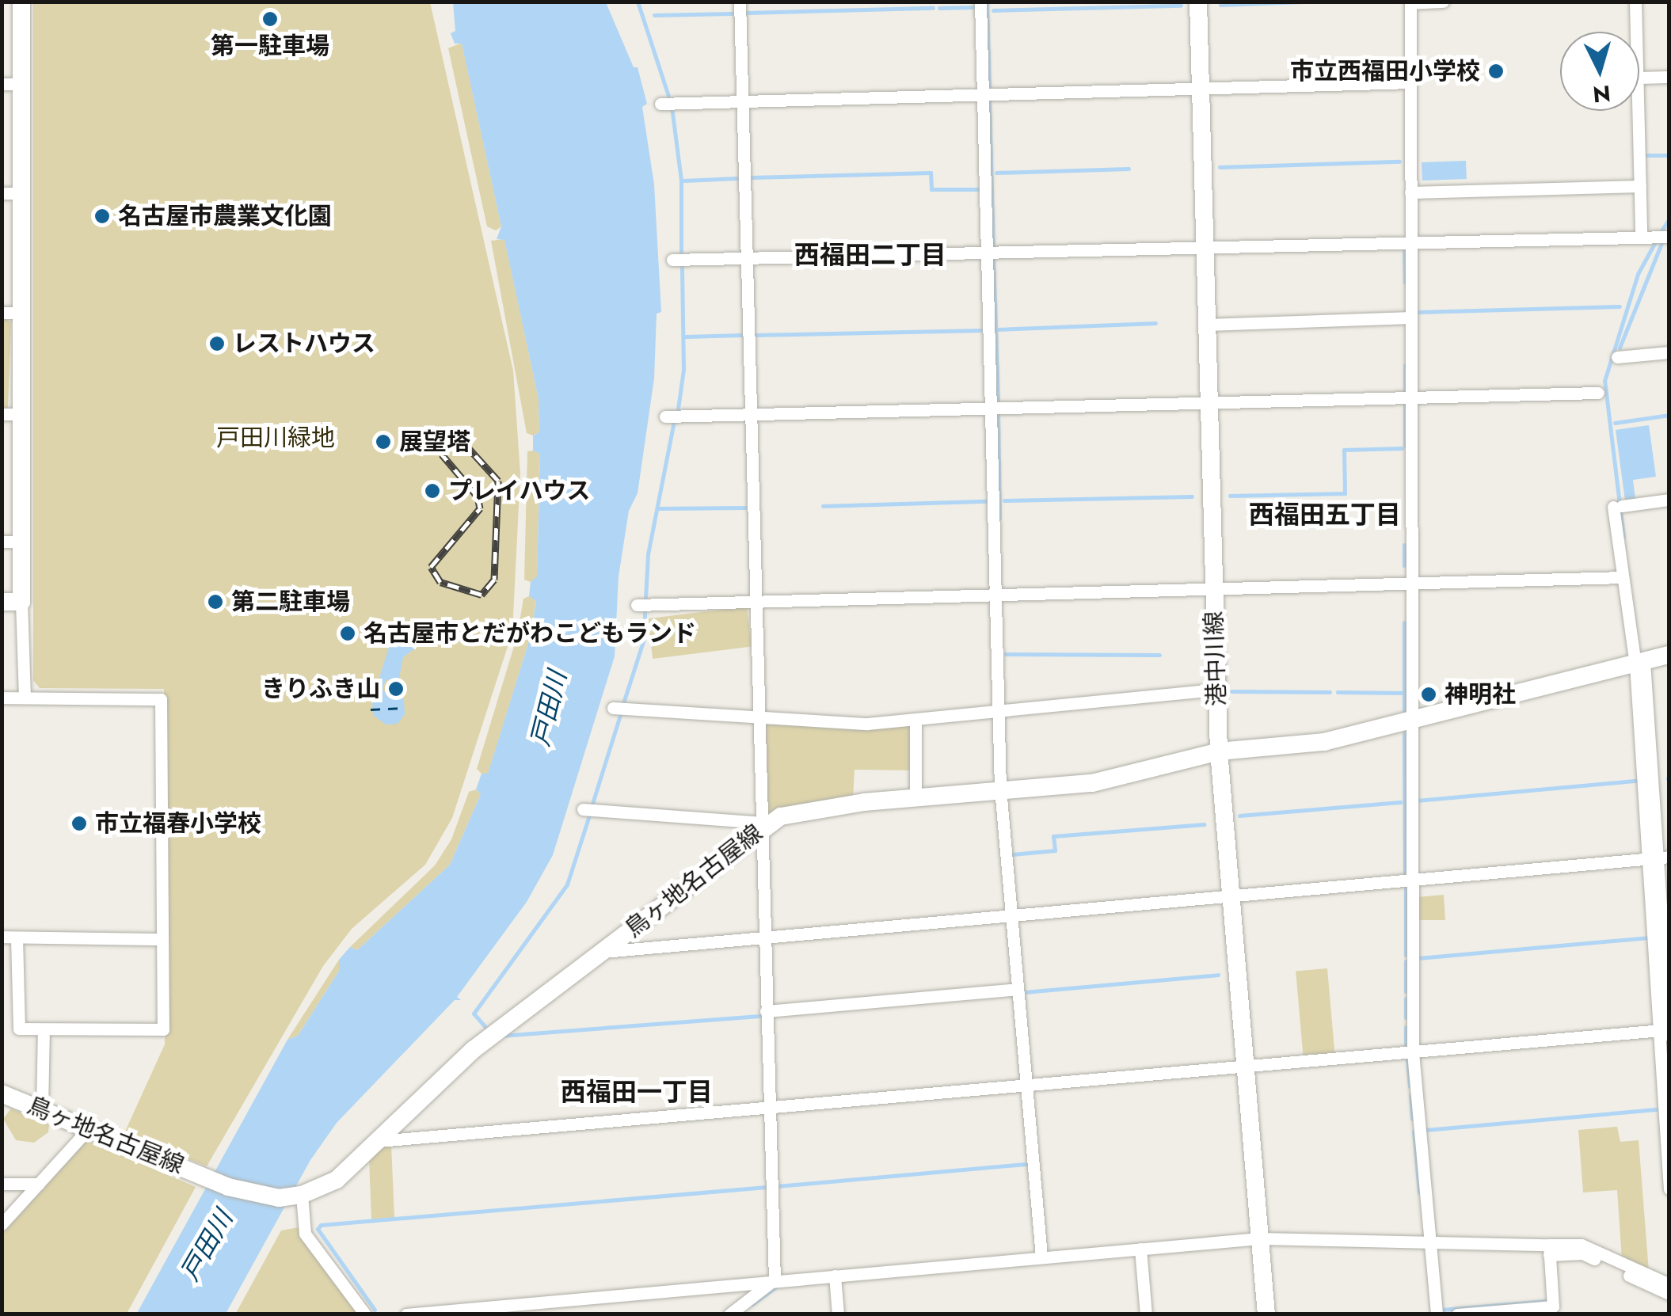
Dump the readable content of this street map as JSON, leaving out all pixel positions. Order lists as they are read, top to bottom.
{
  "streets": {
    "main road": ["港中川線", "鳥ヶ地名古屋線"]
  },
  "crossings": [
    ["港中川線", "鳥ヶ地名古屋線"]
  ],
  "districts": ["西福田二丁目", "西福田五丁目", "西福田一丁目"],
  "water": ["戸田川"],
  "parks": ["戸田川緑地"],
  "places": [
    "第一駐車場",
    "市立西福田小学校",
    "名古屋市農業文化園",
    "レストハウス",
    "展望塔",
    "プレイハウス",
    "第二駐車場",
    "名古屋市とだがわこどもランド",
    "きりふき山",
    "神明社",
    "市立福春小学校"
  ],
  "north": "bottom"
}
